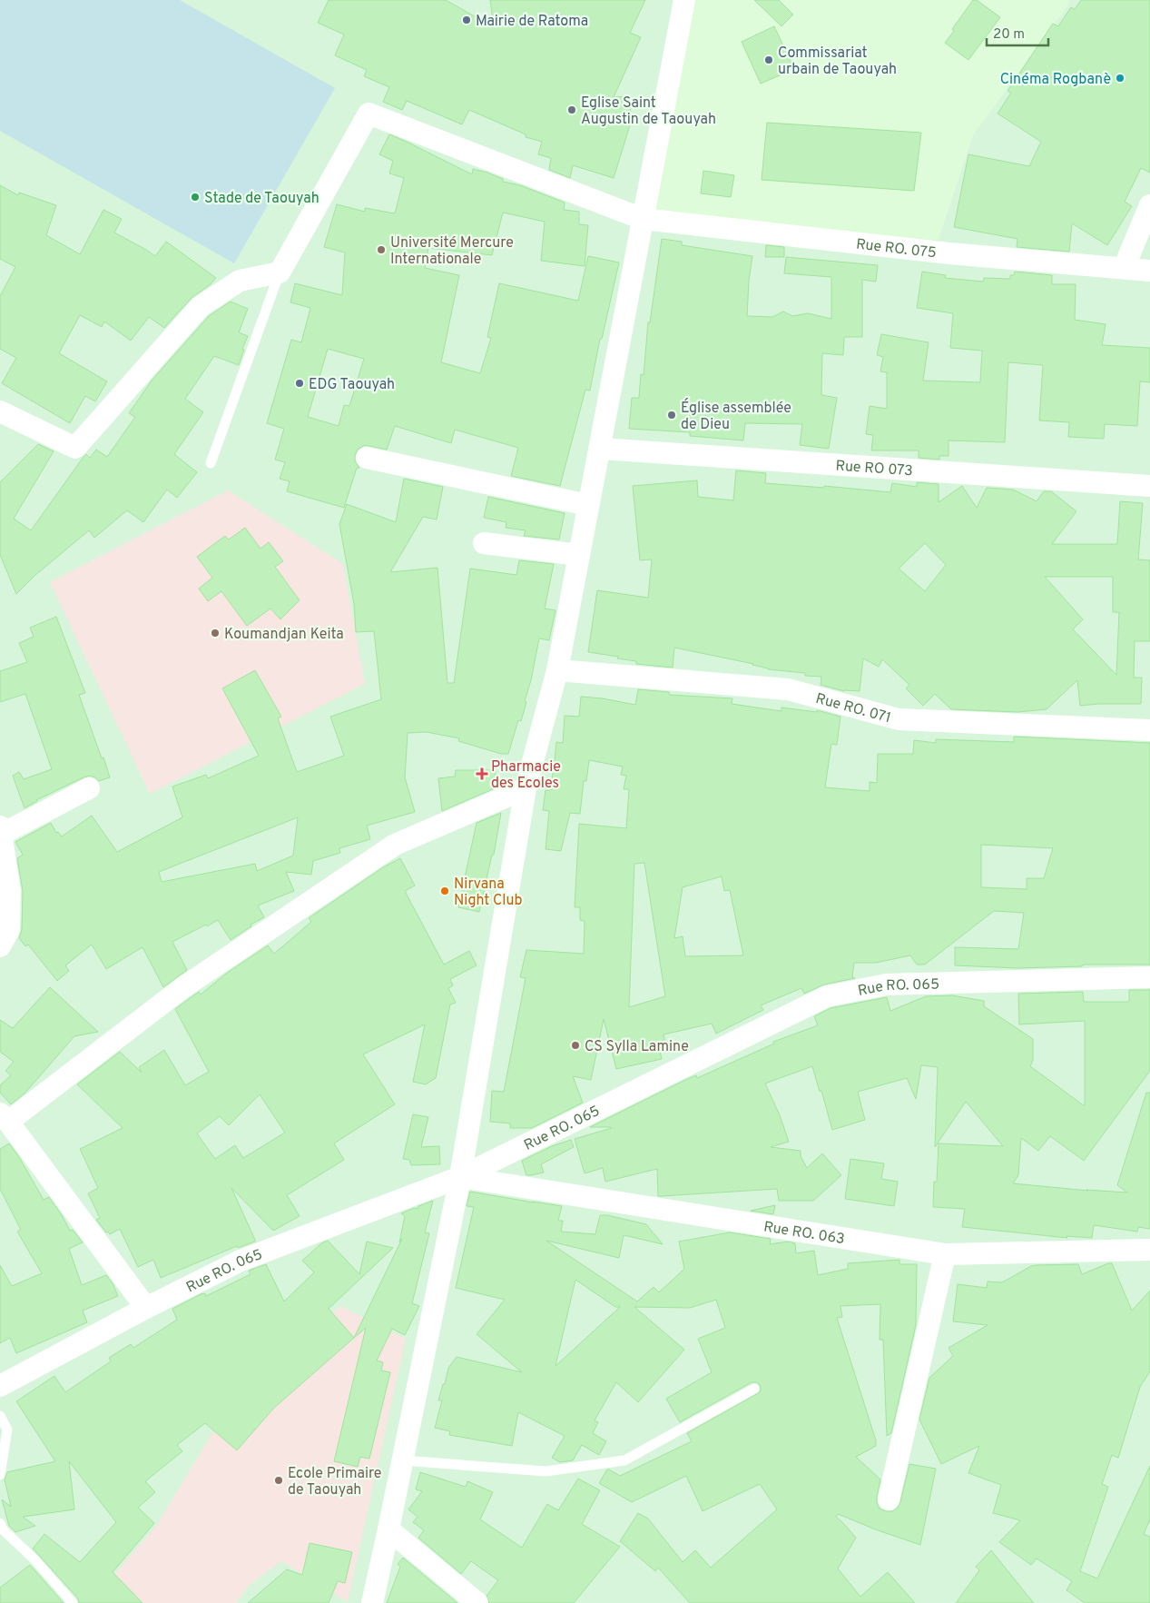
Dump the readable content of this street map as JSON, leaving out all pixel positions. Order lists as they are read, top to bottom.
{
  "streets": {
    "street": [
      "Rue RO. 075",
      "Rue RO 073",
      "Rue RO. 071",
      "Rue RO. 065",
      "Rue RO. 063"
    ]
  },
  "crossings": [
    ["Rue RO. 065", "Rue RO. 063"]
  ],
  "places": {
    "other": [
      "Mairie de Ratoma",
      "Commissariat urbain de Taouyah",
      "Cinéma Rogbanè",
      "Eglise Saint Augustin de Taouyah",
      "Stade de Taouyah",
      "Université Mercure Internationale",
      "EDG Taouyah",
      "Église assemblée de Dieu",
      "Koumandjan Keita",
      "Nirvana Night Club",
      "CS Sylla Lamine",
      "Ecole Primaire de Taouyah"
    ],
    "health": ["Pharmacie des Ecoles"]
  },
  "scale_bar": "20 m"
}
